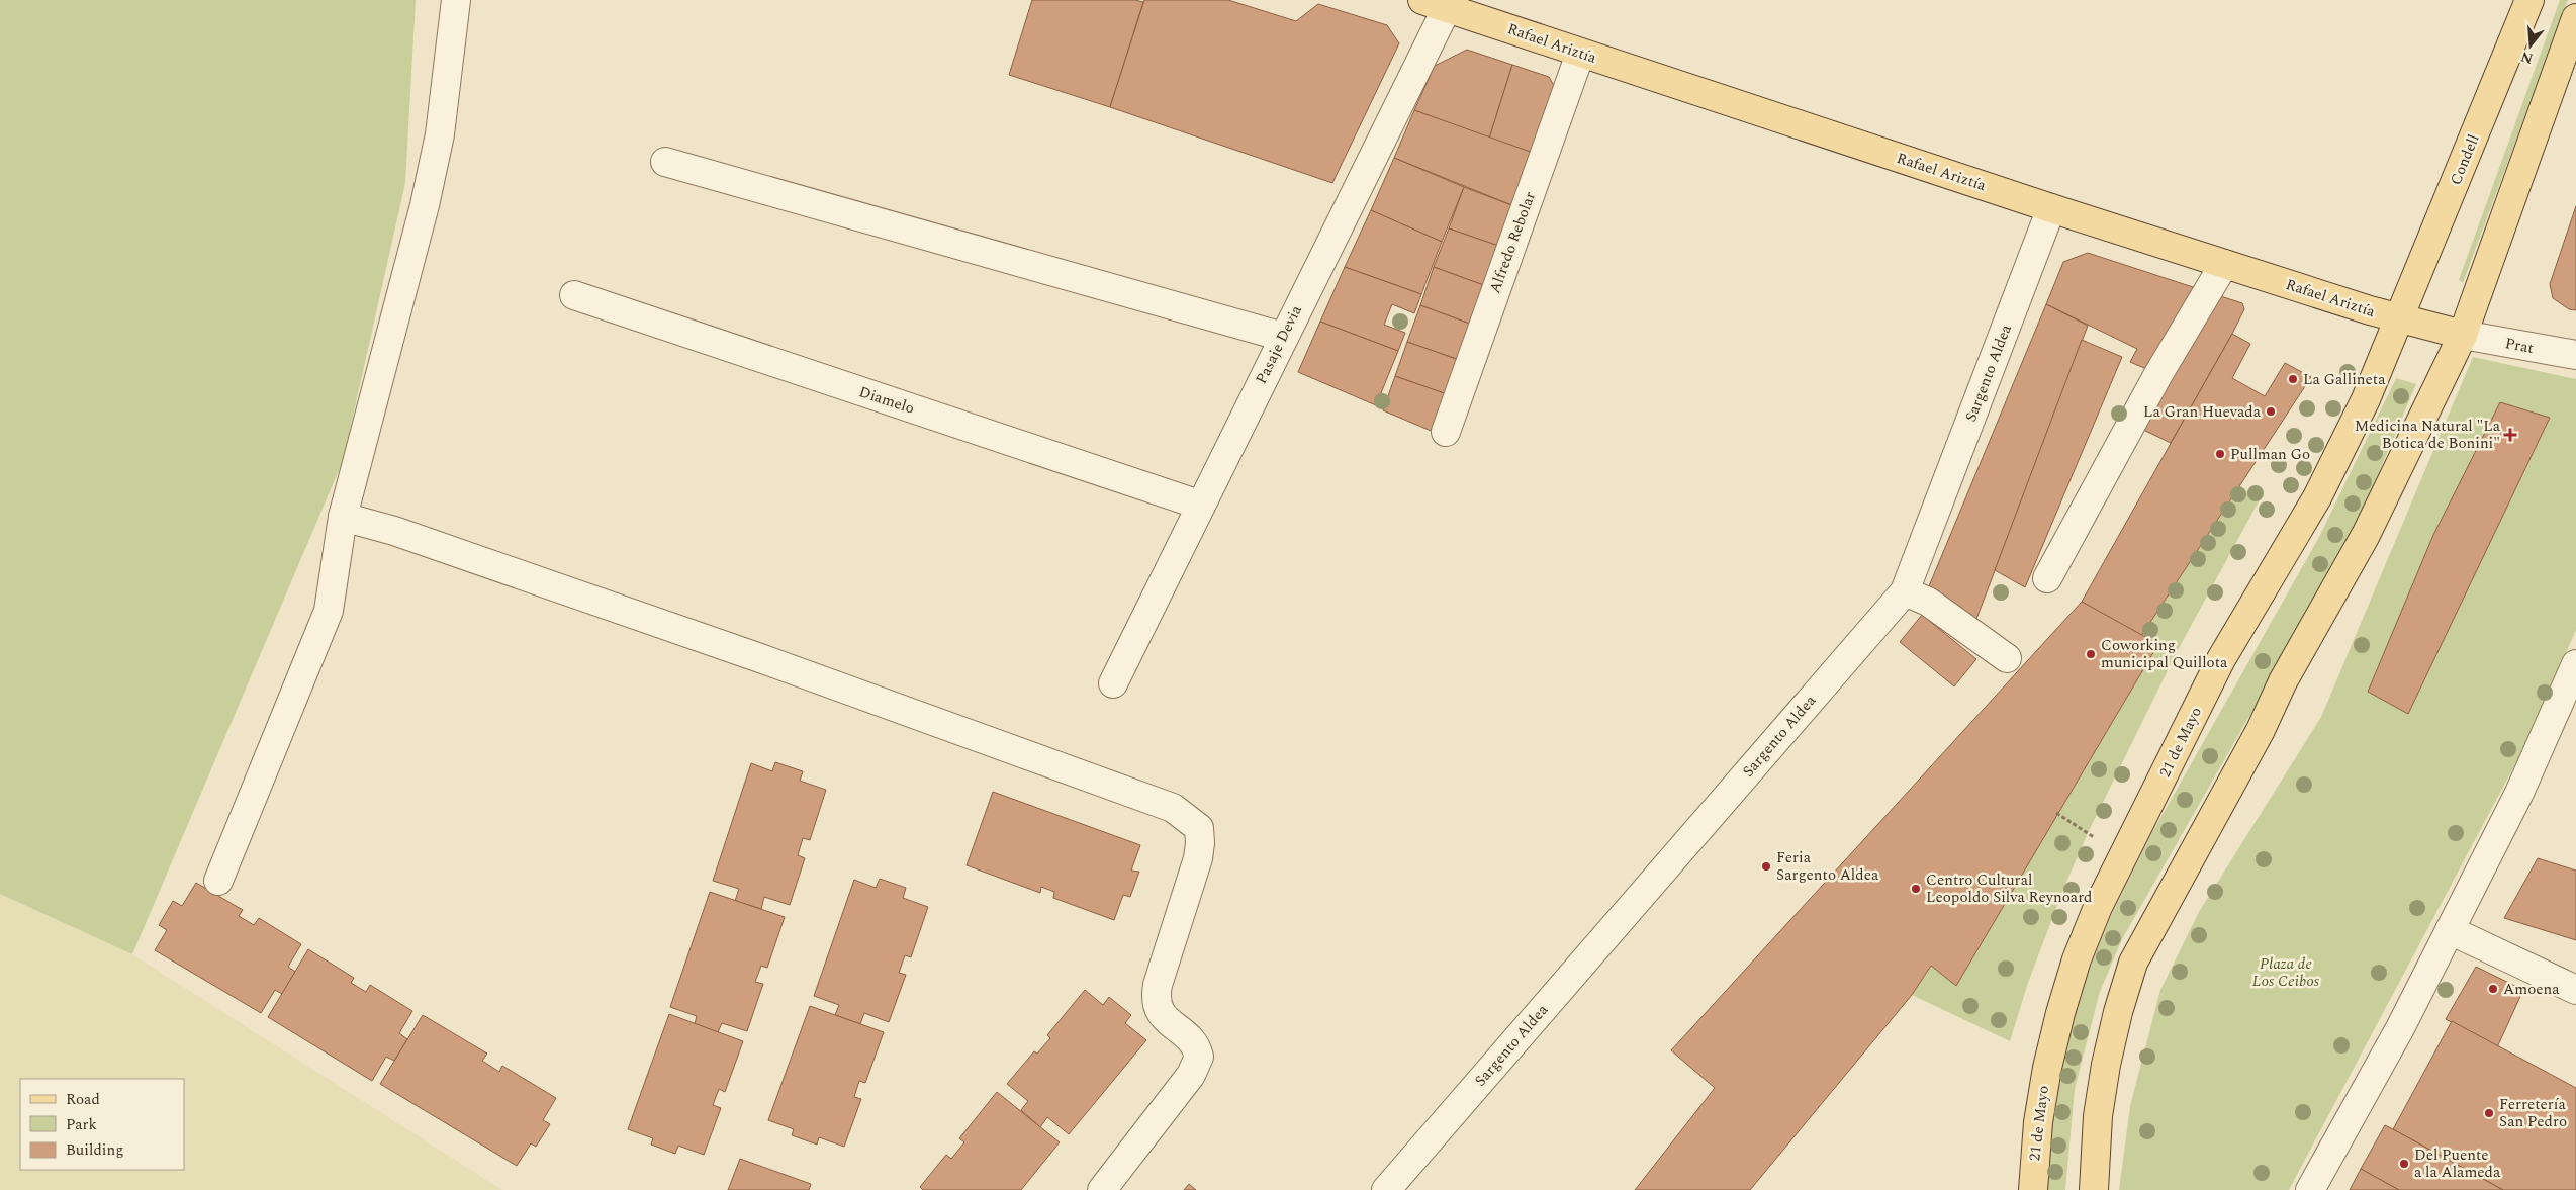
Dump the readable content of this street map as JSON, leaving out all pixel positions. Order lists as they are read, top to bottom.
{
  "streets": {
    "main road": ["Rafael Ariztía", "Condell", "21 de Mayo"],
    "street": [
      "Alfredo Rebolar",
      "Pasaje Devia",
      "Prat",
      "Sargento Aldea",
      "Diamelo"
    ]
  },
  "crossings": [
    ["Rafael Ariztía", "Condell"],
    ["Rafael Ariztía", "Alfredo Rebolar"],
    ["Rafael Ariztía", "Pasaje Devia"],
    ["Rafael Ariztía", "Prat"],
    ["Rafael Ariztía", "Sargento Aldea"],
    ["Rafael Ariztía", "21 de Mayo"],
    ["Condell", "21 de Mayo"],
    ["Pasaje Devia", "Diamelo"]
  ],
  "parks": ["Plaza de Los Ceibos"],
  "places": {
    "other": [
      "La Gallineta",
      "La Gran Huevada",
      "Pullman Go",
      "Coworking municipal Quillota",
      "Feria Sargento Aldea",
      "Centro Cultural Leopoldo Silva Reynoard",
      "Amoena",
      "Ferretería San Pedro",
      "Del Puente a la Alameda"
    ],
    "health": ["Medicina Natural \"La Botica de Bonini\""]
  },
  "legend": ["Road", "Park", "Building"],
  "north": "bottom"
}
